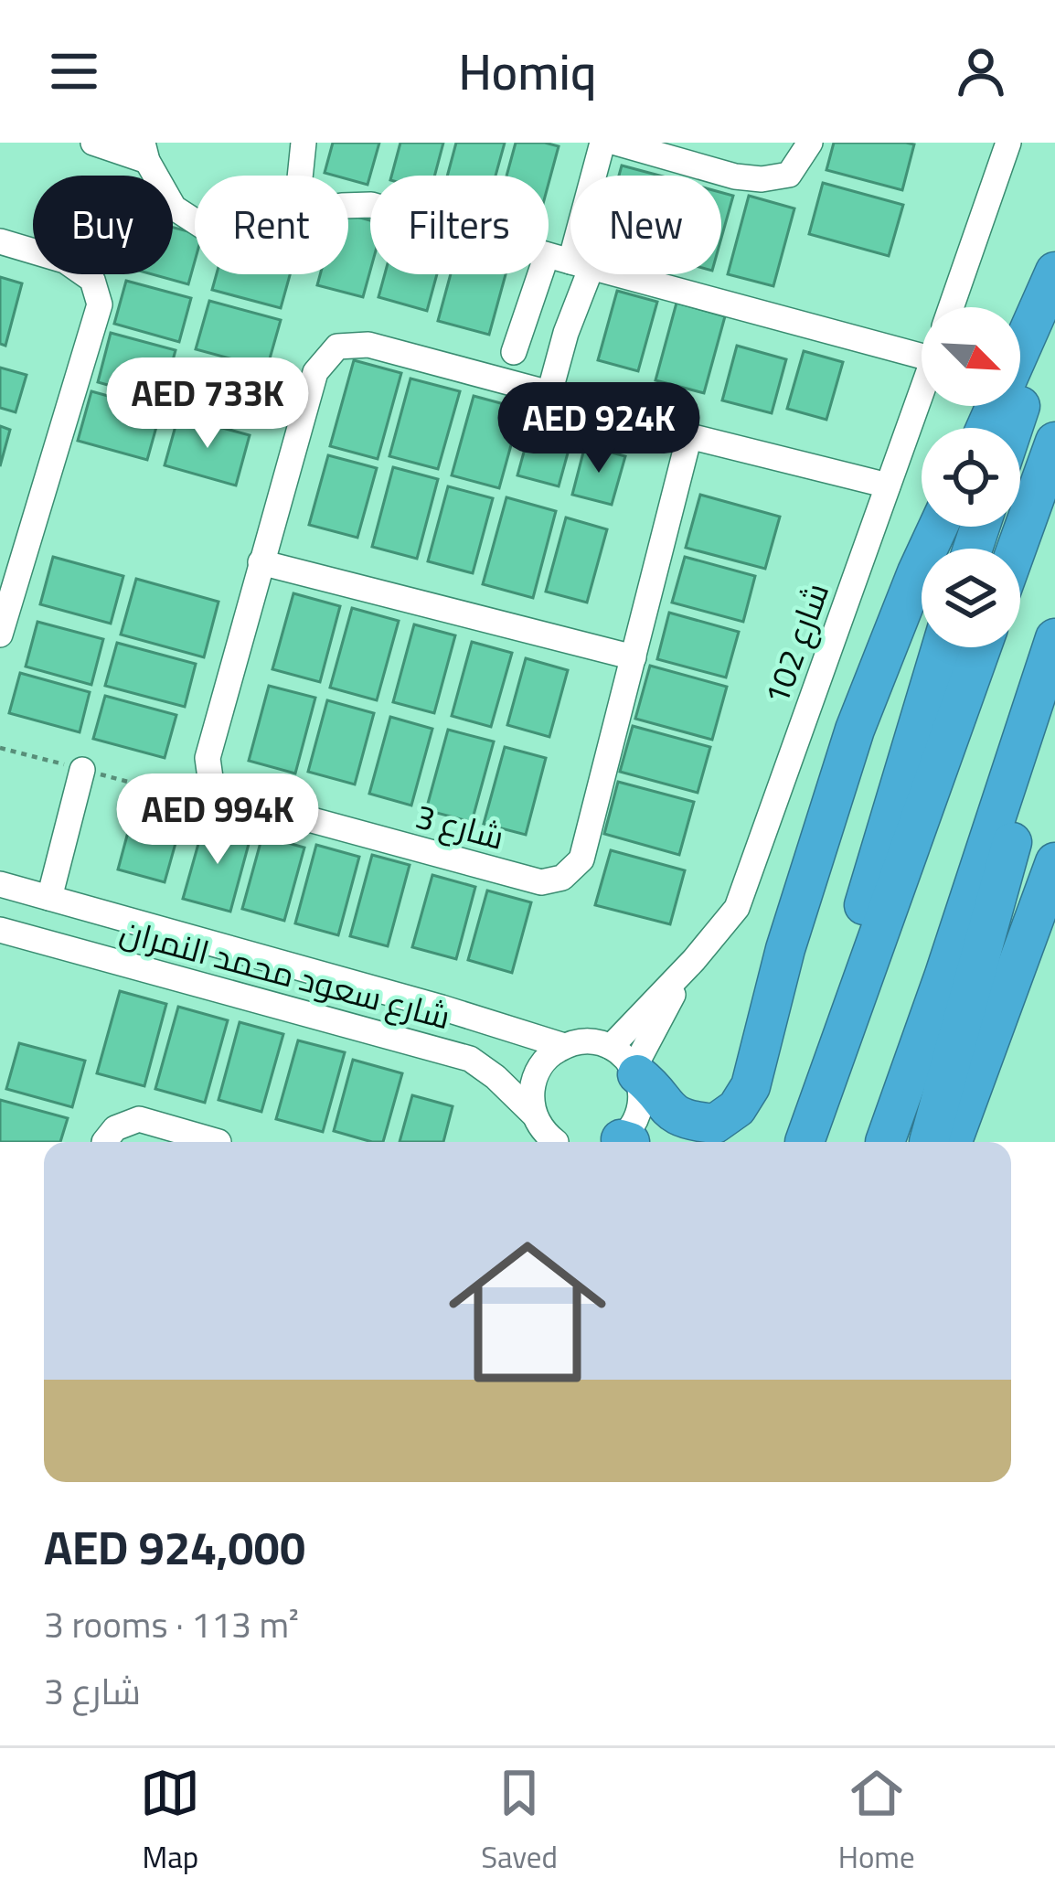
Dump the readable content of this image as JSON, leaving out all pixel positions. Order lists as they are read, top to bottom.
{
  "streets": {
    "street": ["شارع 102", "شارع 3", "شارع سعود محمد النمران"]
  },
  "crossings": [
    ["شارع 102", "شارع سعود محمد النمران"]
  ],
  "north": "bottom right",
  "page": {
    "header": "Homiq",
    "chip": [
      "Buy",
      "Rent",
      "Filters",
      "New"
    ],
    "price": ["AED 733K", "AED 924K", "AED 994K"],
    "list": [
      {
        "name": "AED 924,000",
        "note": "3 rooms · 113 m² · شارع 3"
      }
    ],
    "tabs": ["Map", "Saved", "Home"]
  }
}
